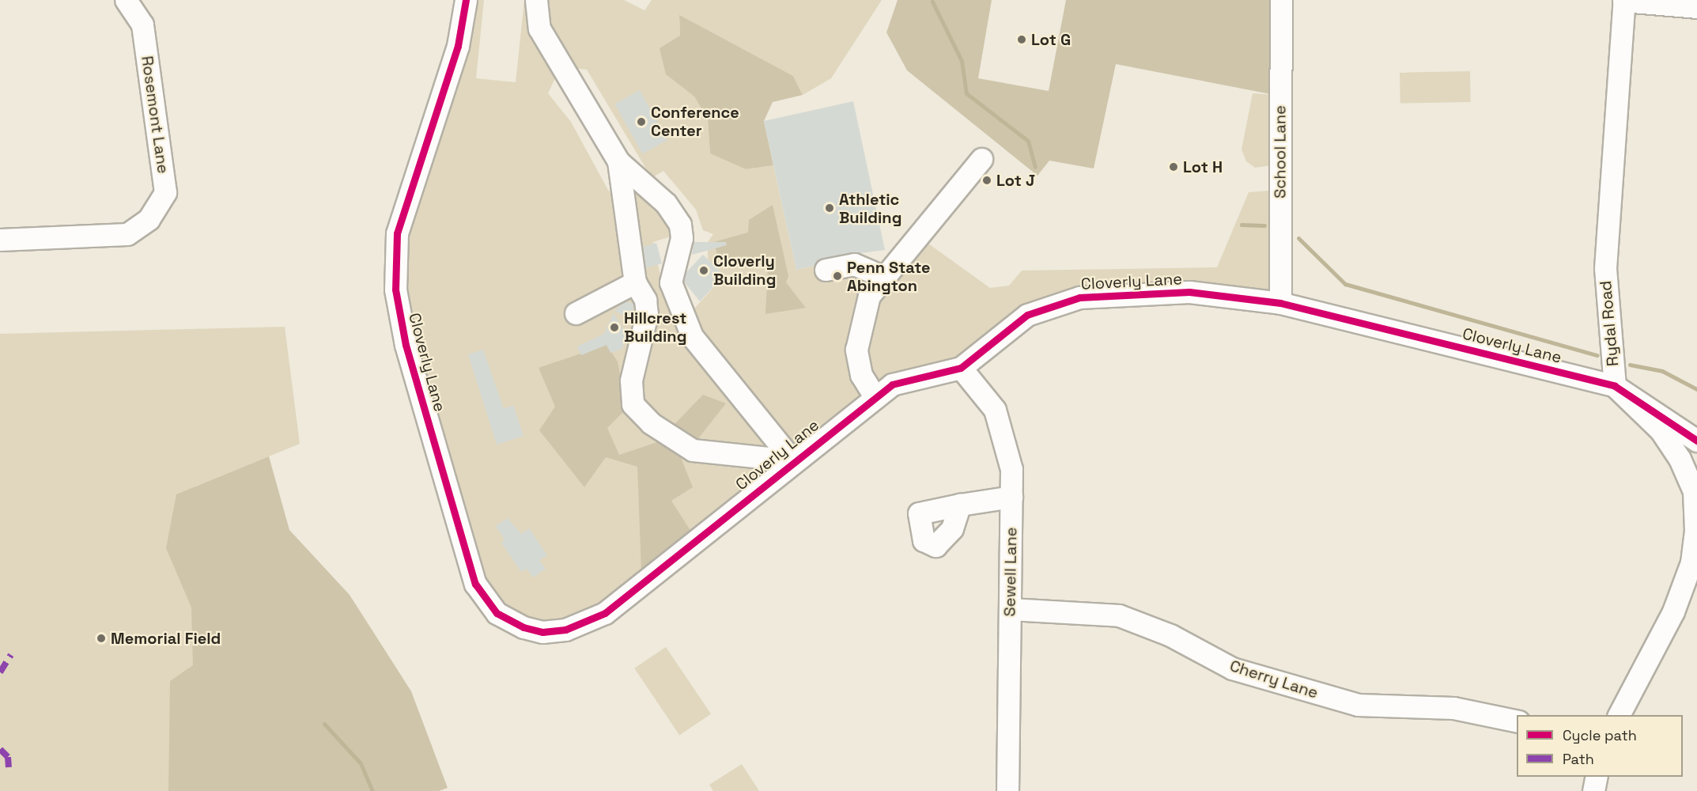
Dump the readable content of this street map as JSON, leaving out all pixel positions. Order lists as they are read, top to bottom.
{
  "streets": {
    "street": [
      "Rosemont Lane",
      "School Lane",
      "Cloverly Lane",
      "Rydal Road",
      "Sewell Lane",
      "Cherry Lane"
    ]
  },
  "crossings": [
    ["School Lane", "Cloverly Lane"],
    ["Cloverly Lane", "Rydal Road"],
    ["Cloverly Lane", "Sewell Lane"],
    ["Sewell Lane", "Cherry Lane"]
  ],
  "places": [
    "Lot G",
    "Conference Center",
    "Lot H",
    "Lot J",
    "Athletic Building",
    "Cloverly Building",
    "Penn State Abington",
    "Hillcrest Building",
    "Memorial Field"
  ],
  "legend": ["Cycle path", "Path"]
}
